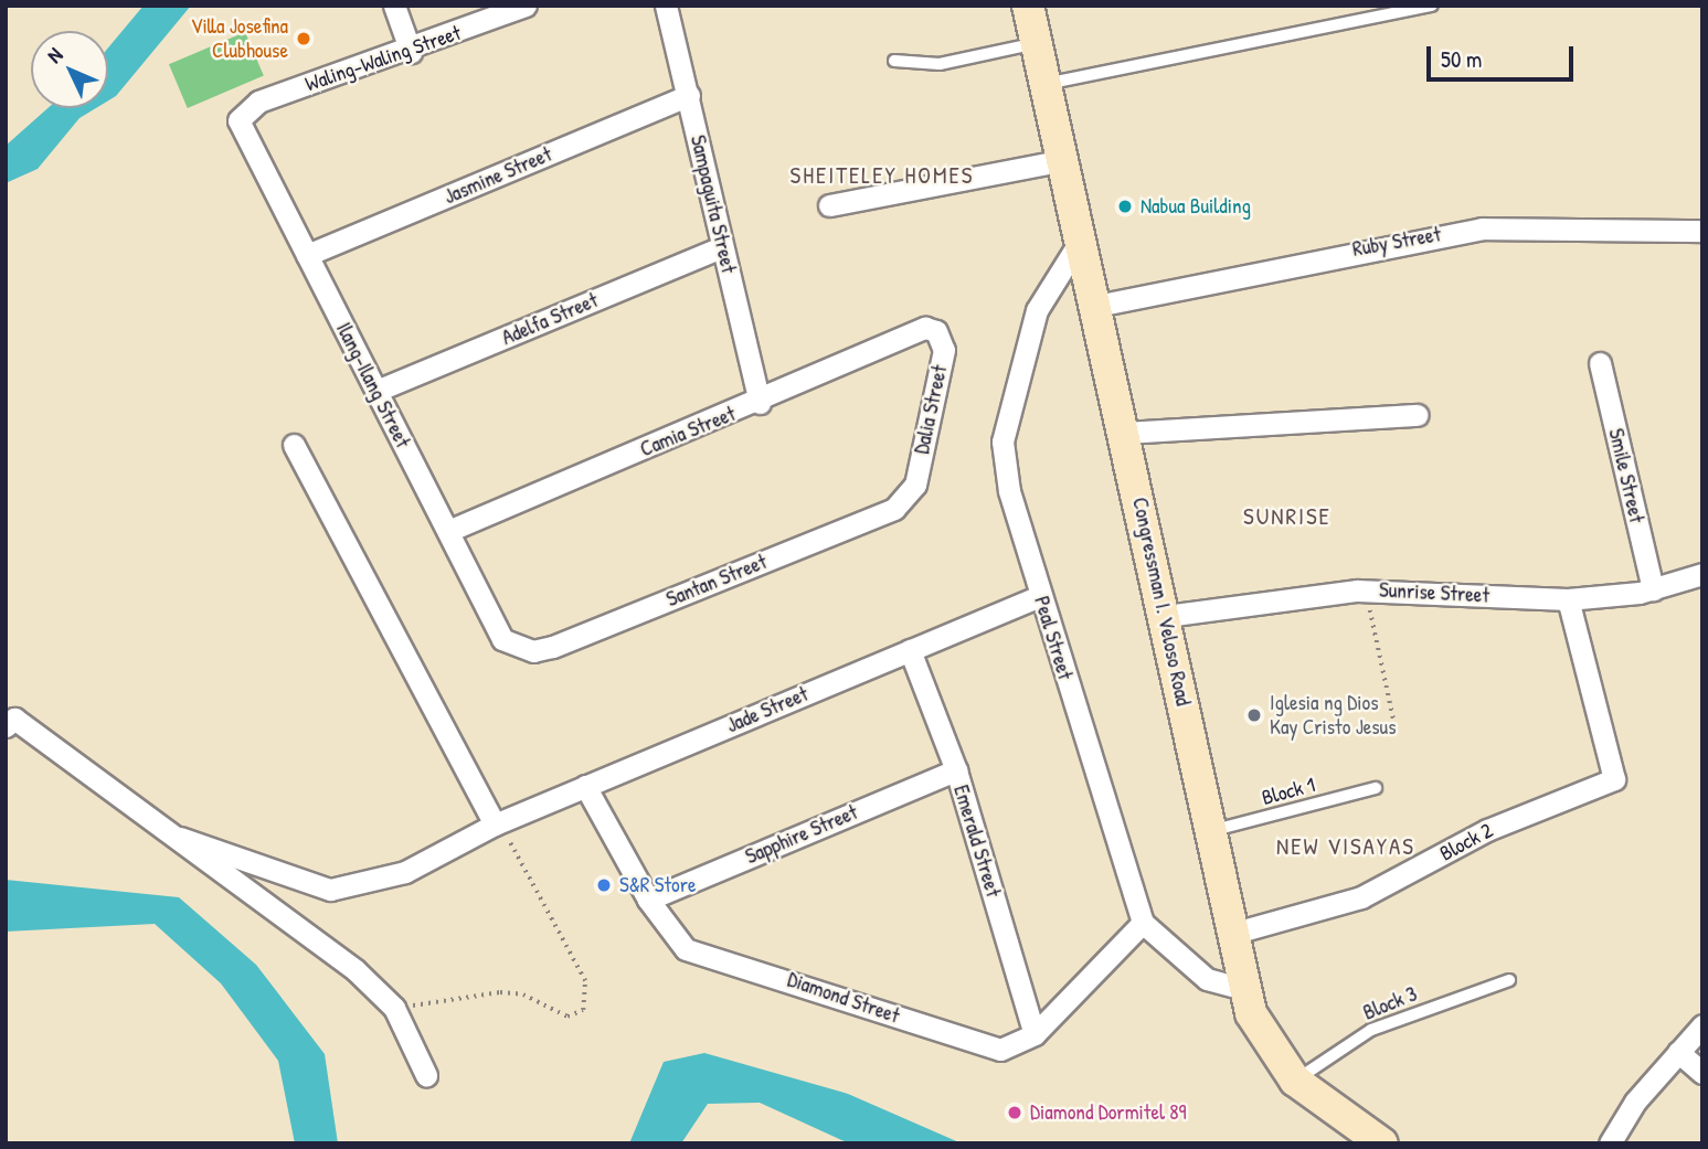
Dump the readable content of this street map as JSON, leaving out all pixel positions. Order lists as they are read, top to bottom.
{
  "streets": {
    "main road": ["Congressman I. Veloso Road"],
    "street": [
      "Waling-Waling Street",
      "Jasmine Street",
      "Sampaguita Street",
      "Ruby Street",
      "Adelfa Street",
      "Ilang-Ilang Street",
      "Dalia Street",
      "Camia Street",
      "Smile Street",
      "Santan Street",
      "Sunrise Street",
      "Peal Street",
      "Jade Street",
      "Sapphire Street",
      "Emerald Street",
      "Block 2",
      "Diamond Street"
    ],
    "lane": ["Block 1", "Block 3"]
  },
  "crossings": [
    ["Waling-Waling Street", "Ilang-Ilang Street"],
    ["Jasmine Street", "Sampaguita Street"],
    ["Jasmine Street", "Ilang-Ilang Street"],
    ["Sampaguita Street", "Adelfa Street"],
    ["Sampaguita Street", "Camia Street"],
    ["Ruby Street", "Congressman I. Veloso Road"],
    ["Adelfa Street", "Ilang-Ilang Street"],
    ["Ilang-Ilang Street", "Camia Street"],
    ["Ilang-Ilang Street", "Santan Street"],
    ["Dalia Street", "Camia Street"],
    ["Dalia Street", "Santan Street"],
    ["Smile Street", "Sunrise Street"],
    ["Sunrise Street", "Congressman I. Veloso Road"],
    ["Sunrise Street", "Block 2"],
    ["Congressman I. Veloso Road", "Peal Street"],
    ["Congressman I. Veloso Road", "Block 1"],
    ["Congressman I. Veloso Road", "Block 2"],
    ["Congressman I. Veloso Road", "Block 3"],
    ["Peal Street", "Jade Street"],
    ["Peal Street", "Diamond Street"],
    ["Jade Street", "Emerald Street"],
    ["Jade Street", "Diamond Street"],
    ["Sapphire Street", "Emerald Street"],
    ["Sapphire Street", "Diamond Street"],
    ["Emerald Street", "Diamond Street"]
  ],
  "districts": ["SHEITELEY HOMES", "SUNRISE", "NEW VISAYAS"],
  "places": [
    "Villa Josefina Clubhouse",
    "Nabua Building",
    "Iglesia ng Dios Kay Cristo Jesus",
    "S&R Store",
    "Diamond Dormitel 89"
  ],
  "scale_bar": "50 m",
  "north": "top left"
}
